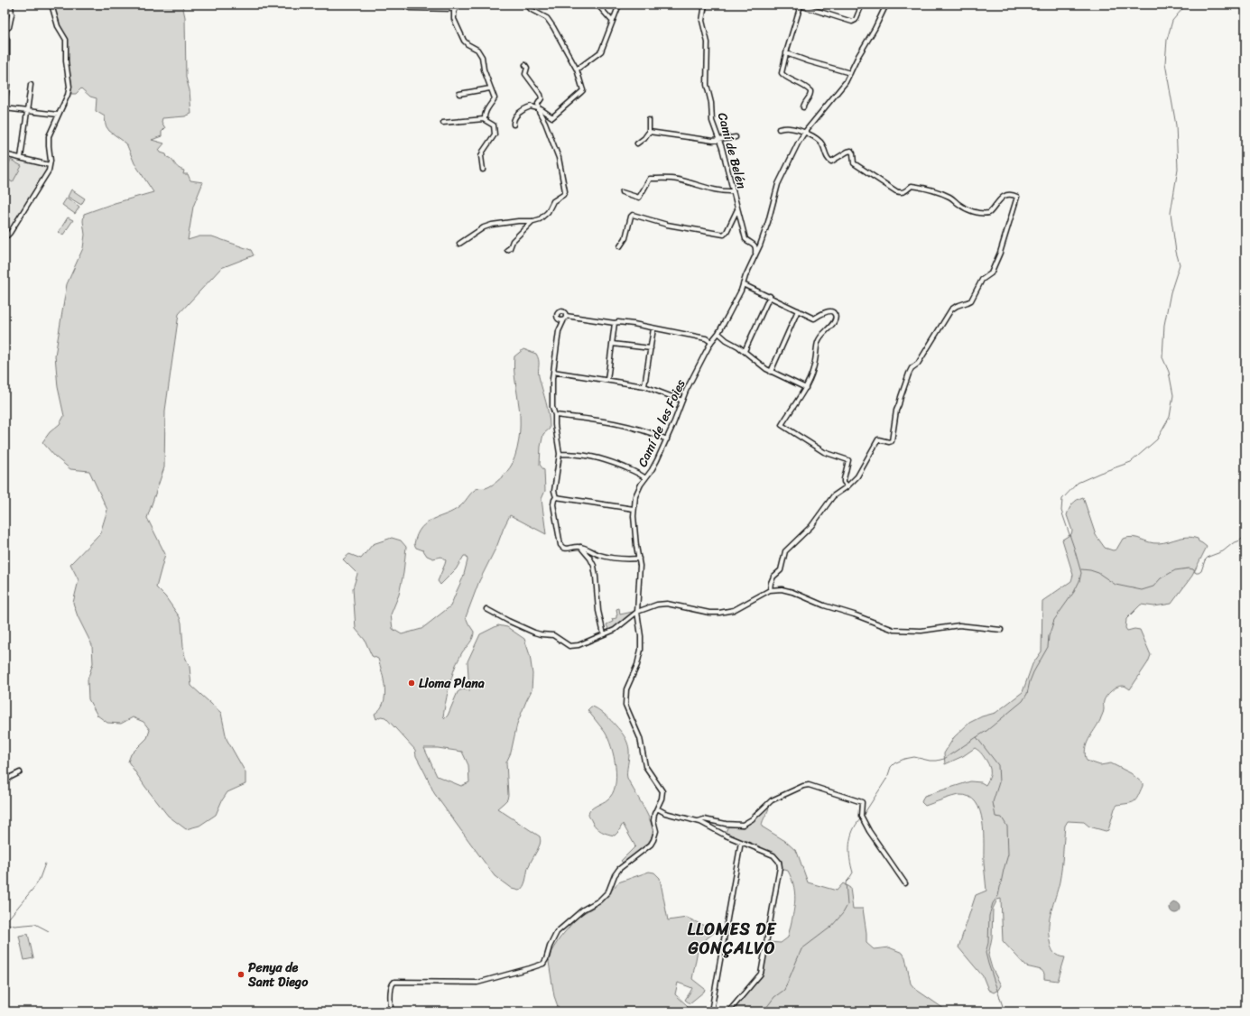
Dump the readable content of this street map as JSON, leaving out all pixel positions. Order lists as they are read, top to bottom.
{
  "streets": {
    "street": ["Camí de Belén", "Camí de les Foies"]
  },
  "crossings": [
    ["Camí de Belén", "Camí de les Foies"]
  ],
  "districts": ["LLOMES DE GONÇALVO"],
  "places": ["Lloma Plana", "Penya de Sant Diego"]
}
